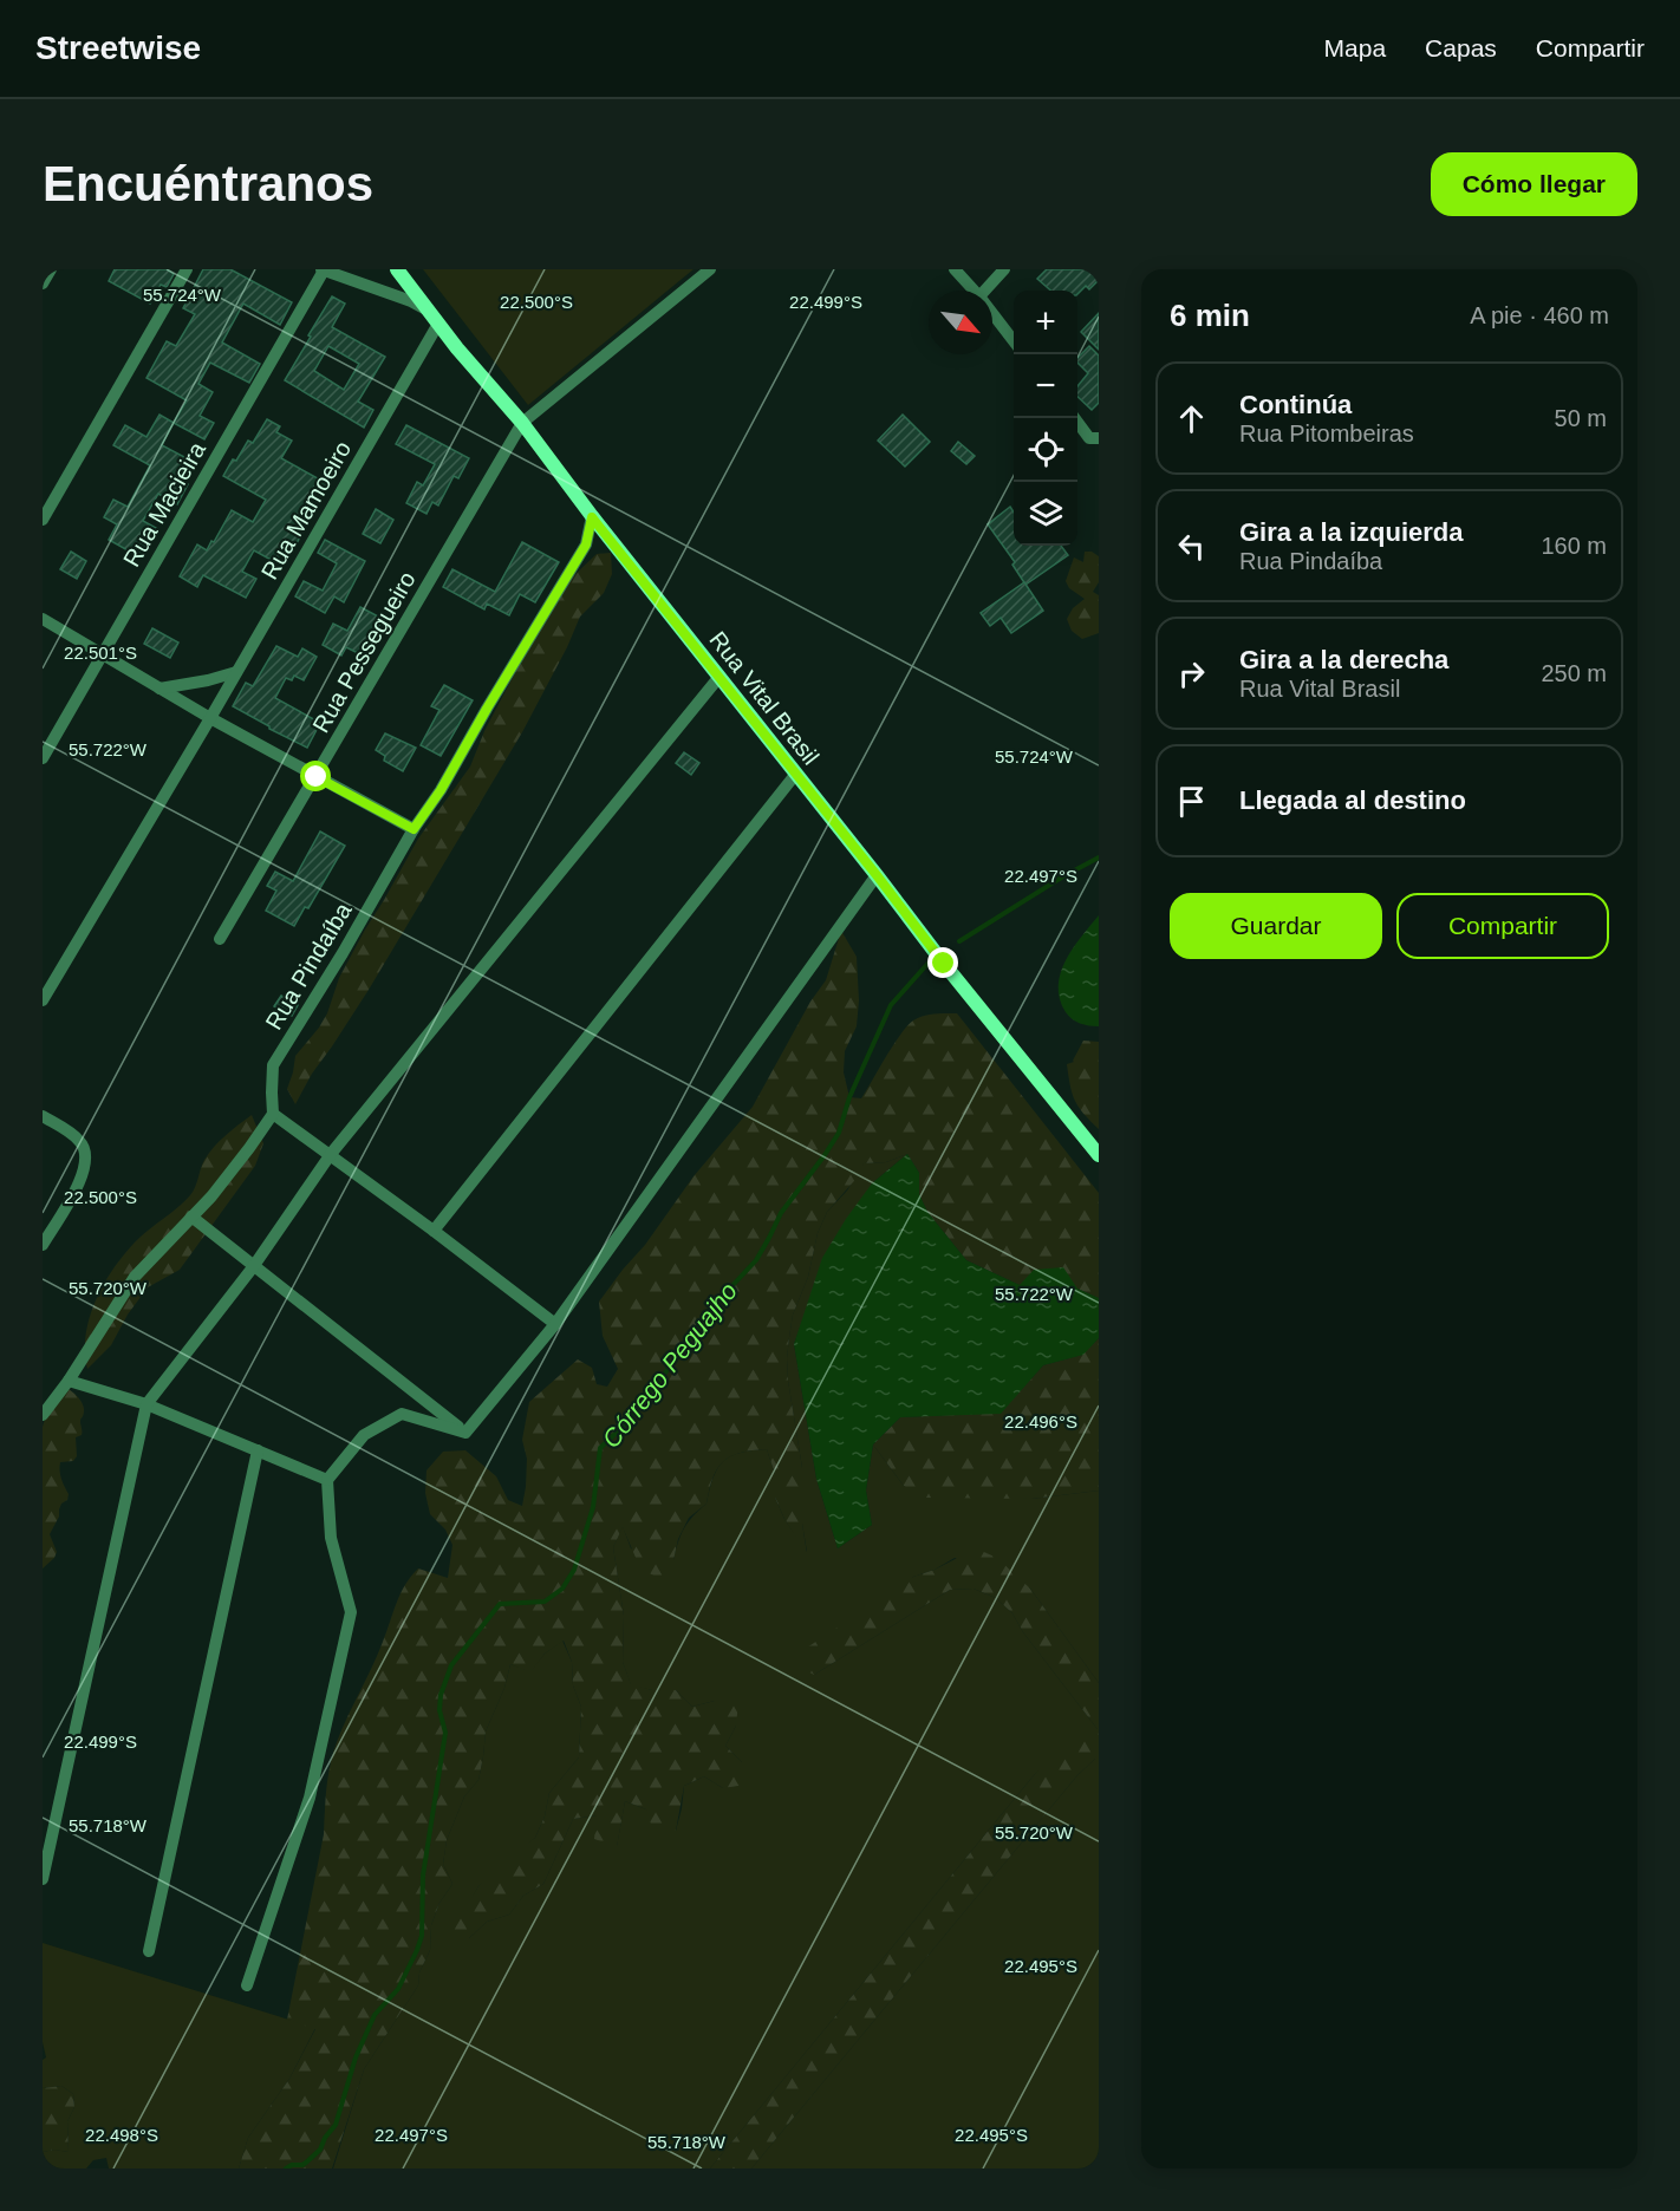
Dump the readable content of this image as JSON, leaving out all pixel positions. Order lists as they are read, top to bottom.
{
  "streets": {
    "main road": ["Rua Vital Brasil"],
    "street": [
      "Rua Macieira",
      "Rua Mamoeiro",
      "Rua Pessegueiro",
      "Rua Pindaíba"
    ]
  },
  "crossings": [
    ["Rua Mamoeiro", "Rua Vital Brasil"],
    ["Rua Pessegueiro", "Rua Vital Brasil"],
    ["Rua Vital Brasil", "Rua Pindaíba"]
  ],
  "water": ["Córrego Peguajho"],
  "north": "bottom right",
  "page": {
    "header": "Streetwise",
    "nav": ["Mapa", "Capas", "Compartir"],
    "buttons": [
      "Cómo llegar",
      ["Guardar", "Compartir"]
    ],
    "title": "Encuéntranos",
    "heading": ["6 min", "A pie · 460 m"],
    "map_buttons": ["+", "−"],
    "list": [
      ["Continúa", "Rua Pitombeiras", "50 m"],
      ["Gira a la izquierda", "Rua Pindaíba", "160 m"],
      ["Gira a la derecha", "Rua Vital Brasil", "250 m"],
      "Llegada al destino"
    ]
  },
  "coordinates": [
    "55.724°W",
    "22.500°S",
    "22.499°S",
    "22.501°S",
    "55.722°W",
    "22.497°S",
    "55.720°W",
    "22.496°S",
    "55.718°W",
    "22.495°S",
    "22.498°S"
  ]
}
